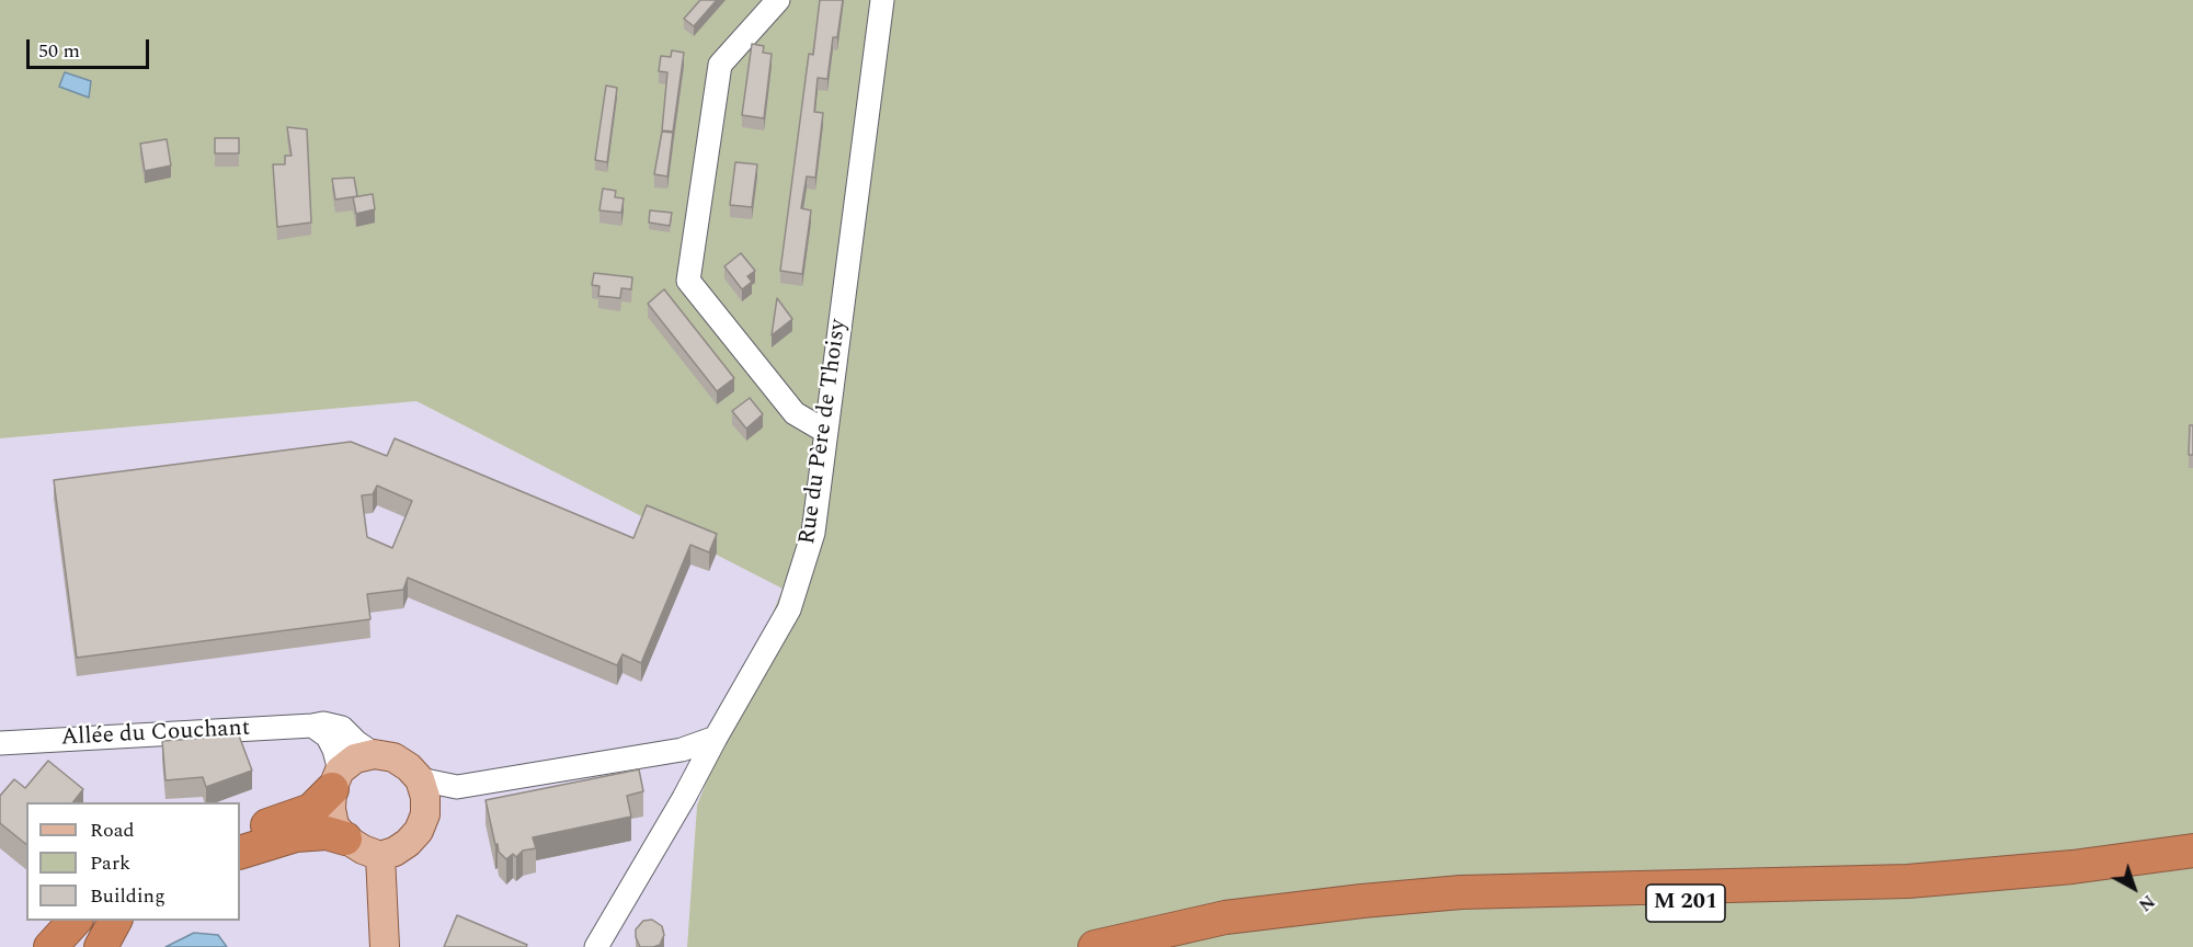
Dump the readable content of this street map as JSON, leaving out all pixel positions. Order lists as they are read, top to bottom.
{
  "streets": {
    "highway": ["M 201"],
    "street": ["Rue du Père de Thoisy", "Allée du Couchant"]
  },
  "legend": ["Road", "Park", "Building"],
  "scale_bar": "50 m",
  "north": "bottom right"
}
